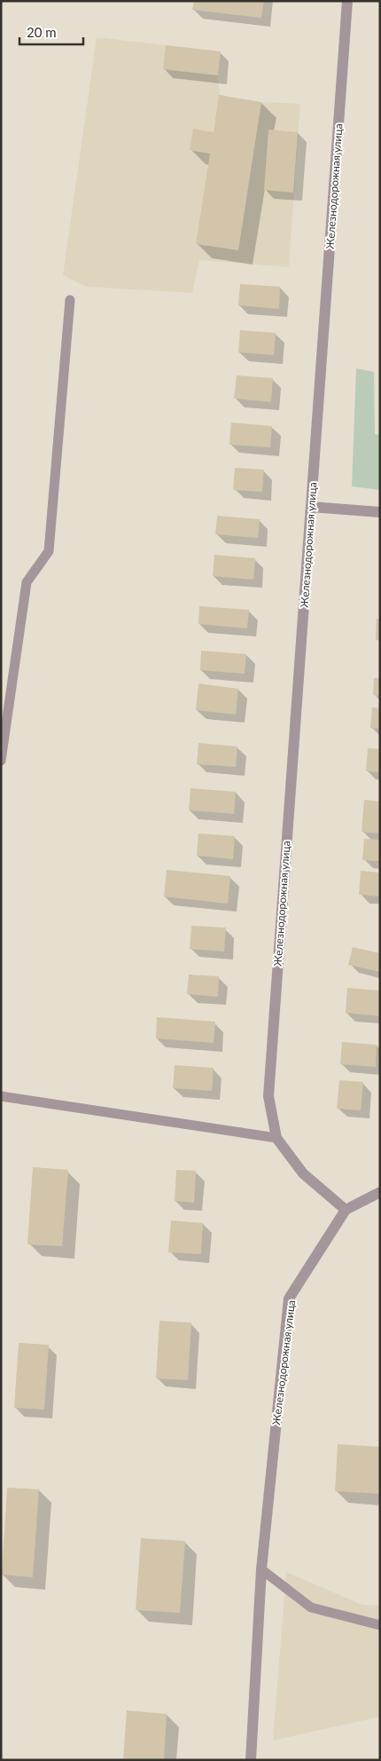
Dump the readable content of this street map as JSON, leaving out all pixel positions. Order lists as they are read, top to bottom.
{
  "streets": {
    "street": ["Железнодорожная улица"]
  },
  "scale_bar": "20 m"
}
